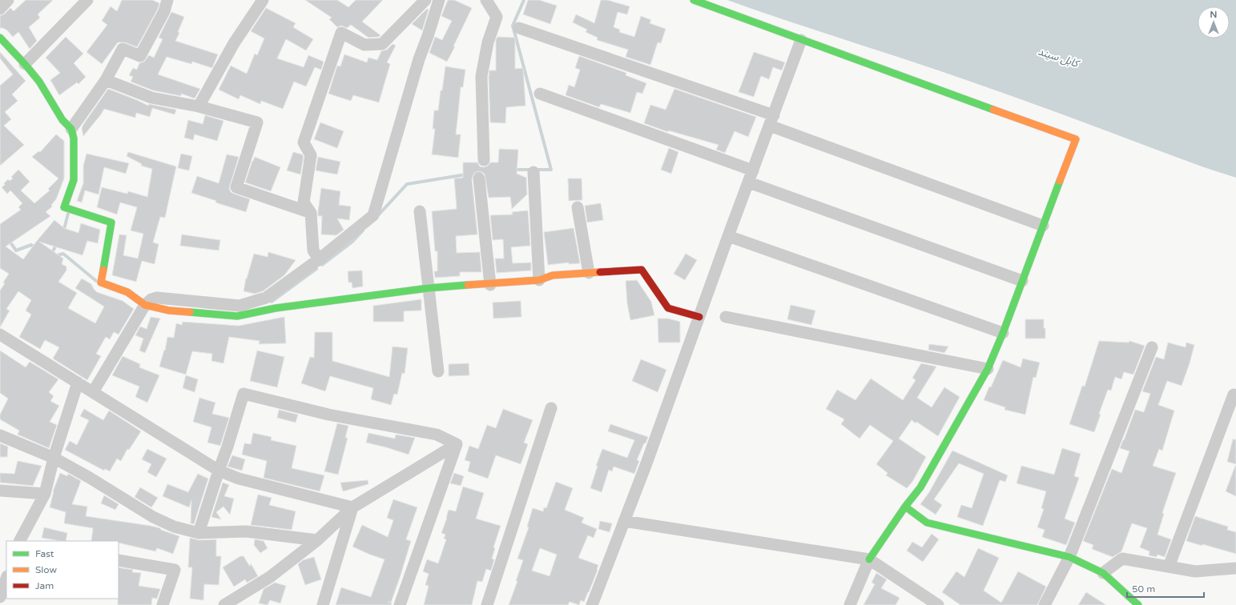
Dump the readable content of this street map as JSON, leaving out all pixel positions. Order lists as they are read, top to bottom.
{
  "water": ["کابل سيند"],
  "legend": ["Fast", "Slow", "Jam"],
  "scale_bar": "50 m",
  "north": "top"
}
